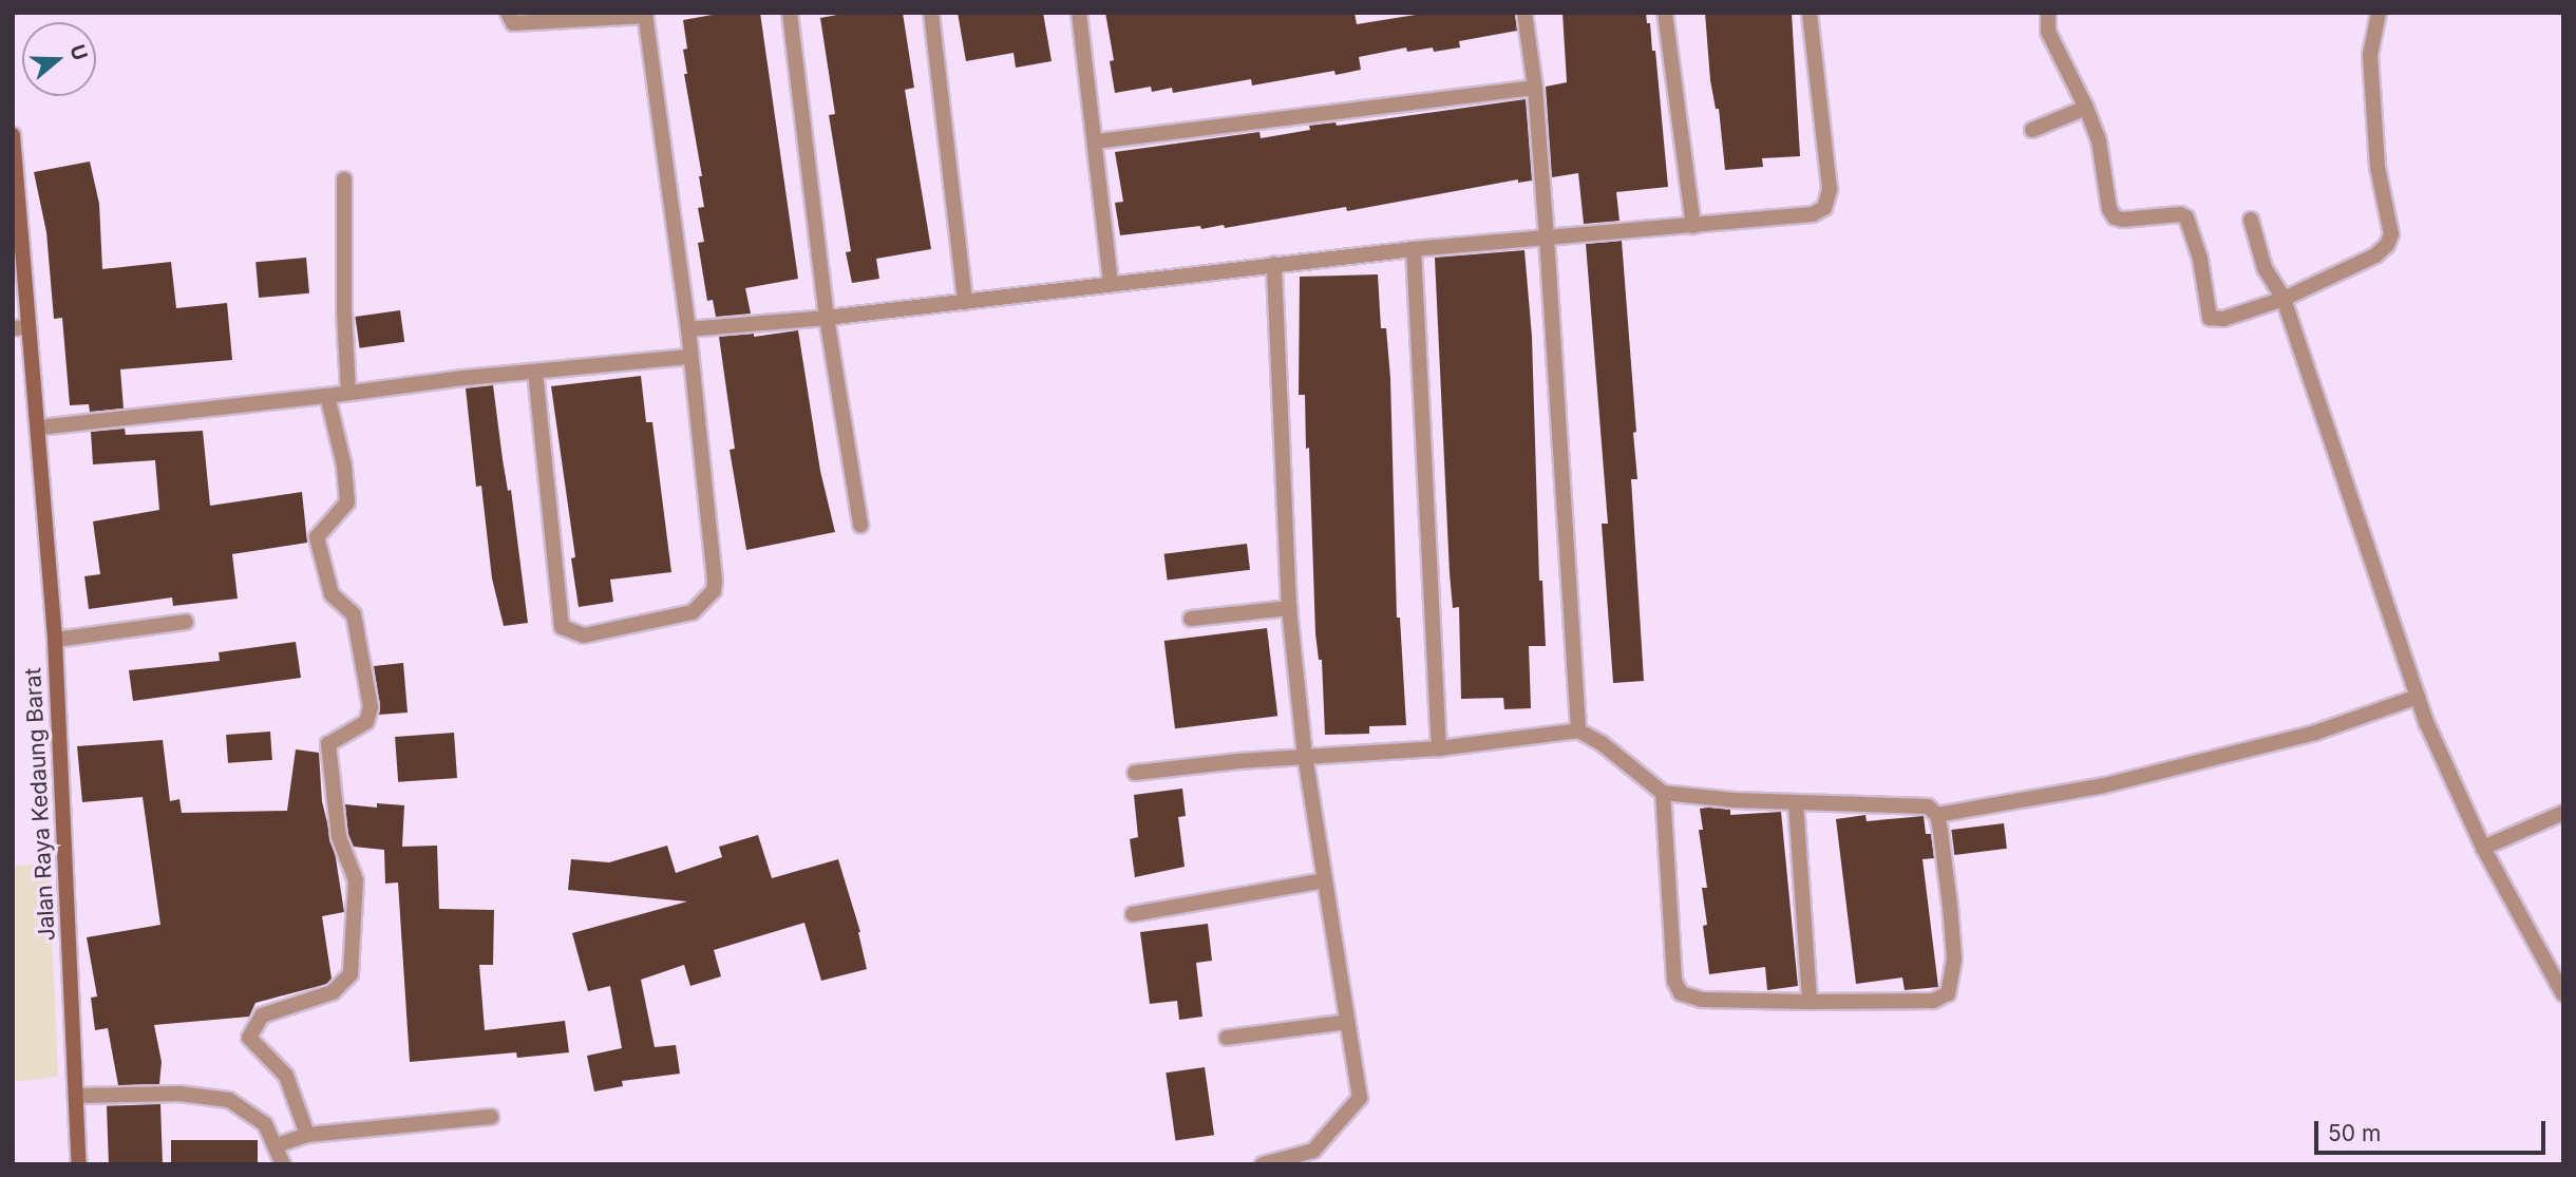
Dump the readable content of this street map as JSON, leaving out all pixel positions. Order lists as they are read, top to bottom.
{
  "streets": {
    "street": ["Jalan Raya Kedaung Barat"]
  },
  "scale_bar": "50 m",
  "north": "right"
}
